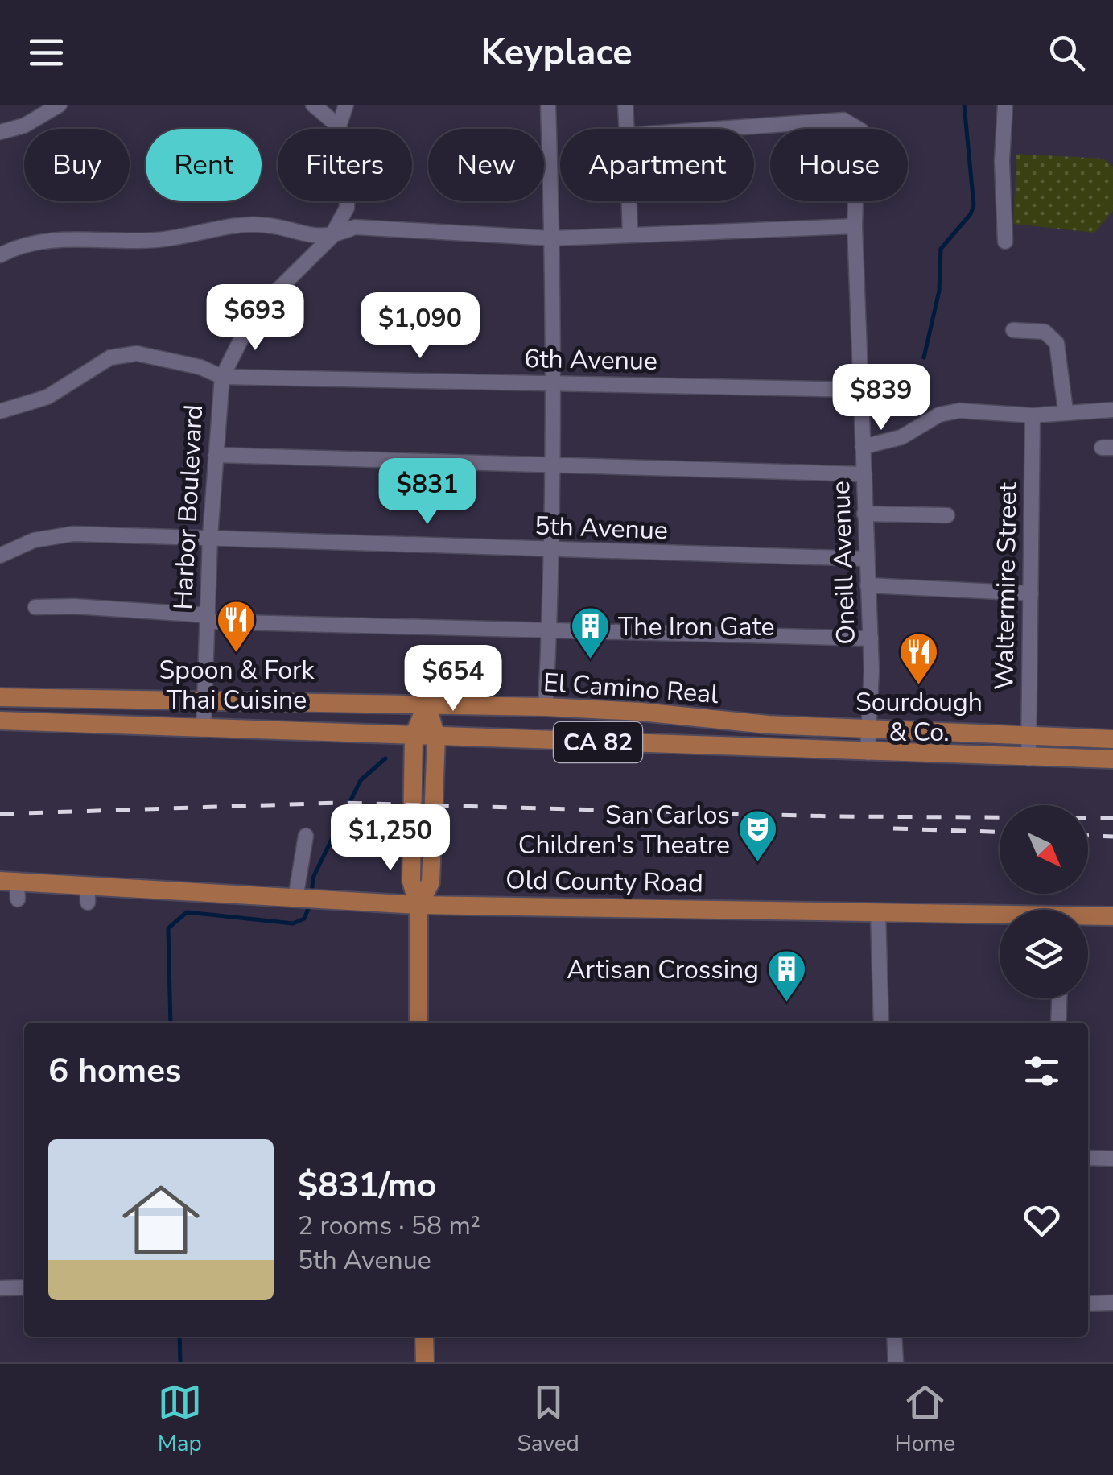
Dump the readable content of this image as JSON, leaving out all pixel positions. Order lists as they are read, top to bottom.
{
  "streets": {
    "main road": ["El Camino Real", "CA 82", "Old County Road"],
    "street": [
      "6th Avenue",
      "Harbor Boulevard",
      "5th Avenue",
      "Oneill Avenue",
      "Waltermire Street"
    ]
  },
  "crossings": [
    ["6th Avenue", "Harbor Boulevard"],
    ["6th Avenue", "Oneill Avenue"],
    ["Harbor Boulevard", "5th Avenue"],
    ["Harbor Boulevard", "El Camino Real"],
    ["5th Avenue", "Oneill Avenue"],
    ["Oneill Avenue", "El Camino Real"],
    ["Waltermire Street", "El Camino Real"]
  ],
  "places": {
    "restaurant": ["Spoon & Fork Thai Cuisine", "Sourdough & Co."],
    "building": ["The Iron Gate", "Artisan Crossing"],
    "theatre": ["San Carlos Children's Theatre"]
  },
  "north": "bottom right",
  "page": {
    "header": "Keyplace",
    "chip": [
      "Buy",
      "Rent",
      "Filters",
      "New",
      "Apartment",
      "House"
    ],
    "price": [
      "$693",
      "$1,090",
      "$839",
      "$831",
      "$654",
      "$1,250"
    ],
    "heading": "6 homes",
    "list": [
      {
        "name": "$831/mo",
        "note": "2 rooms · 58 m² · 5th Avenue"
      }
    ],
    "tabs": ["Map", "Saved", "Home"]
  }
}
